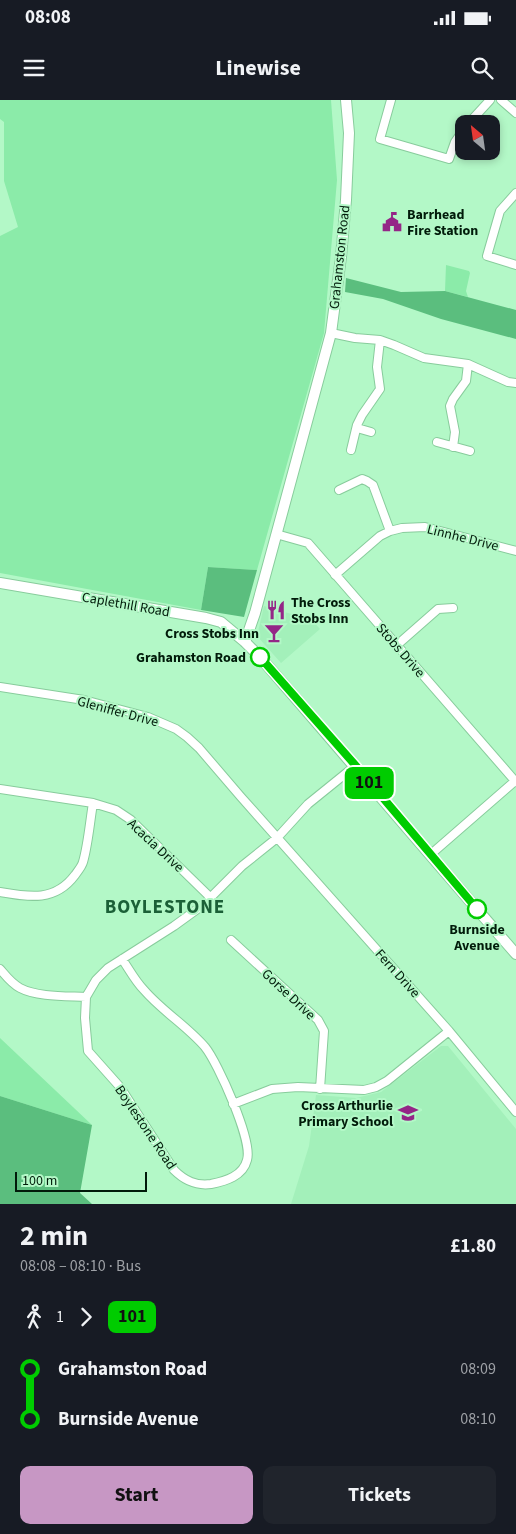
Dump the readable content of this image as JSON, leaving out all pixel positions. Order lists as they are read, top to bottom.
{
  "streets": {
    "main road": ["Grahamston Road", "Caplethill Road"],
    "street": [
      "Linnhe Drive",
      "Stobs Drive",
      "Gleniffer Drive",
      "Acacia Drive",
      "Fern Drive",
      "Gorse Drive",
      "Boylestone Road"
    ]
  },
  "crossings": [
    ["Grahamston Road", "Caplethill Road"],
    ["Grahamston Road", "Stobs Drive"],
    ["Linnhe Drive", "Stobs Drive"],
    ["Gleniffer Drive", "Fern Drive"]
  ],
  "districts": ["BOYLESTONE"],
  "places": {
    "public building": ["Barrhead Fire Station"],
    "restaurant": ["The Cross Stobs Inn"],
    "bar": ["Cross Stobs Inn"],
    "other": ["Grahamston Road", "Burnside Avenue"],
    "school or university": ["Cross Arthurlie Primary School"]
  },
  "lines": ["bus line 101"],
  "scale_bar": "100 m",
  "north": "top left",
  "page": {
    "status": "08:08",
    "header": "Linewise",
    "on_map": "101",
    "scale": "100 m",
    "heading": ["2 min", "08:08 – 08:10 · Bus", "£1.80"],
    "legs": ["1", "101"],
    "list": [
      {
        "name": "Grahamston Road",
        "value": "08:09"
      },
      {
        "name": "Burnside Avenue",
        "value": "08:10"
      }
    ],
    "buttons": ["Start", "Tickets"]
  }
}
